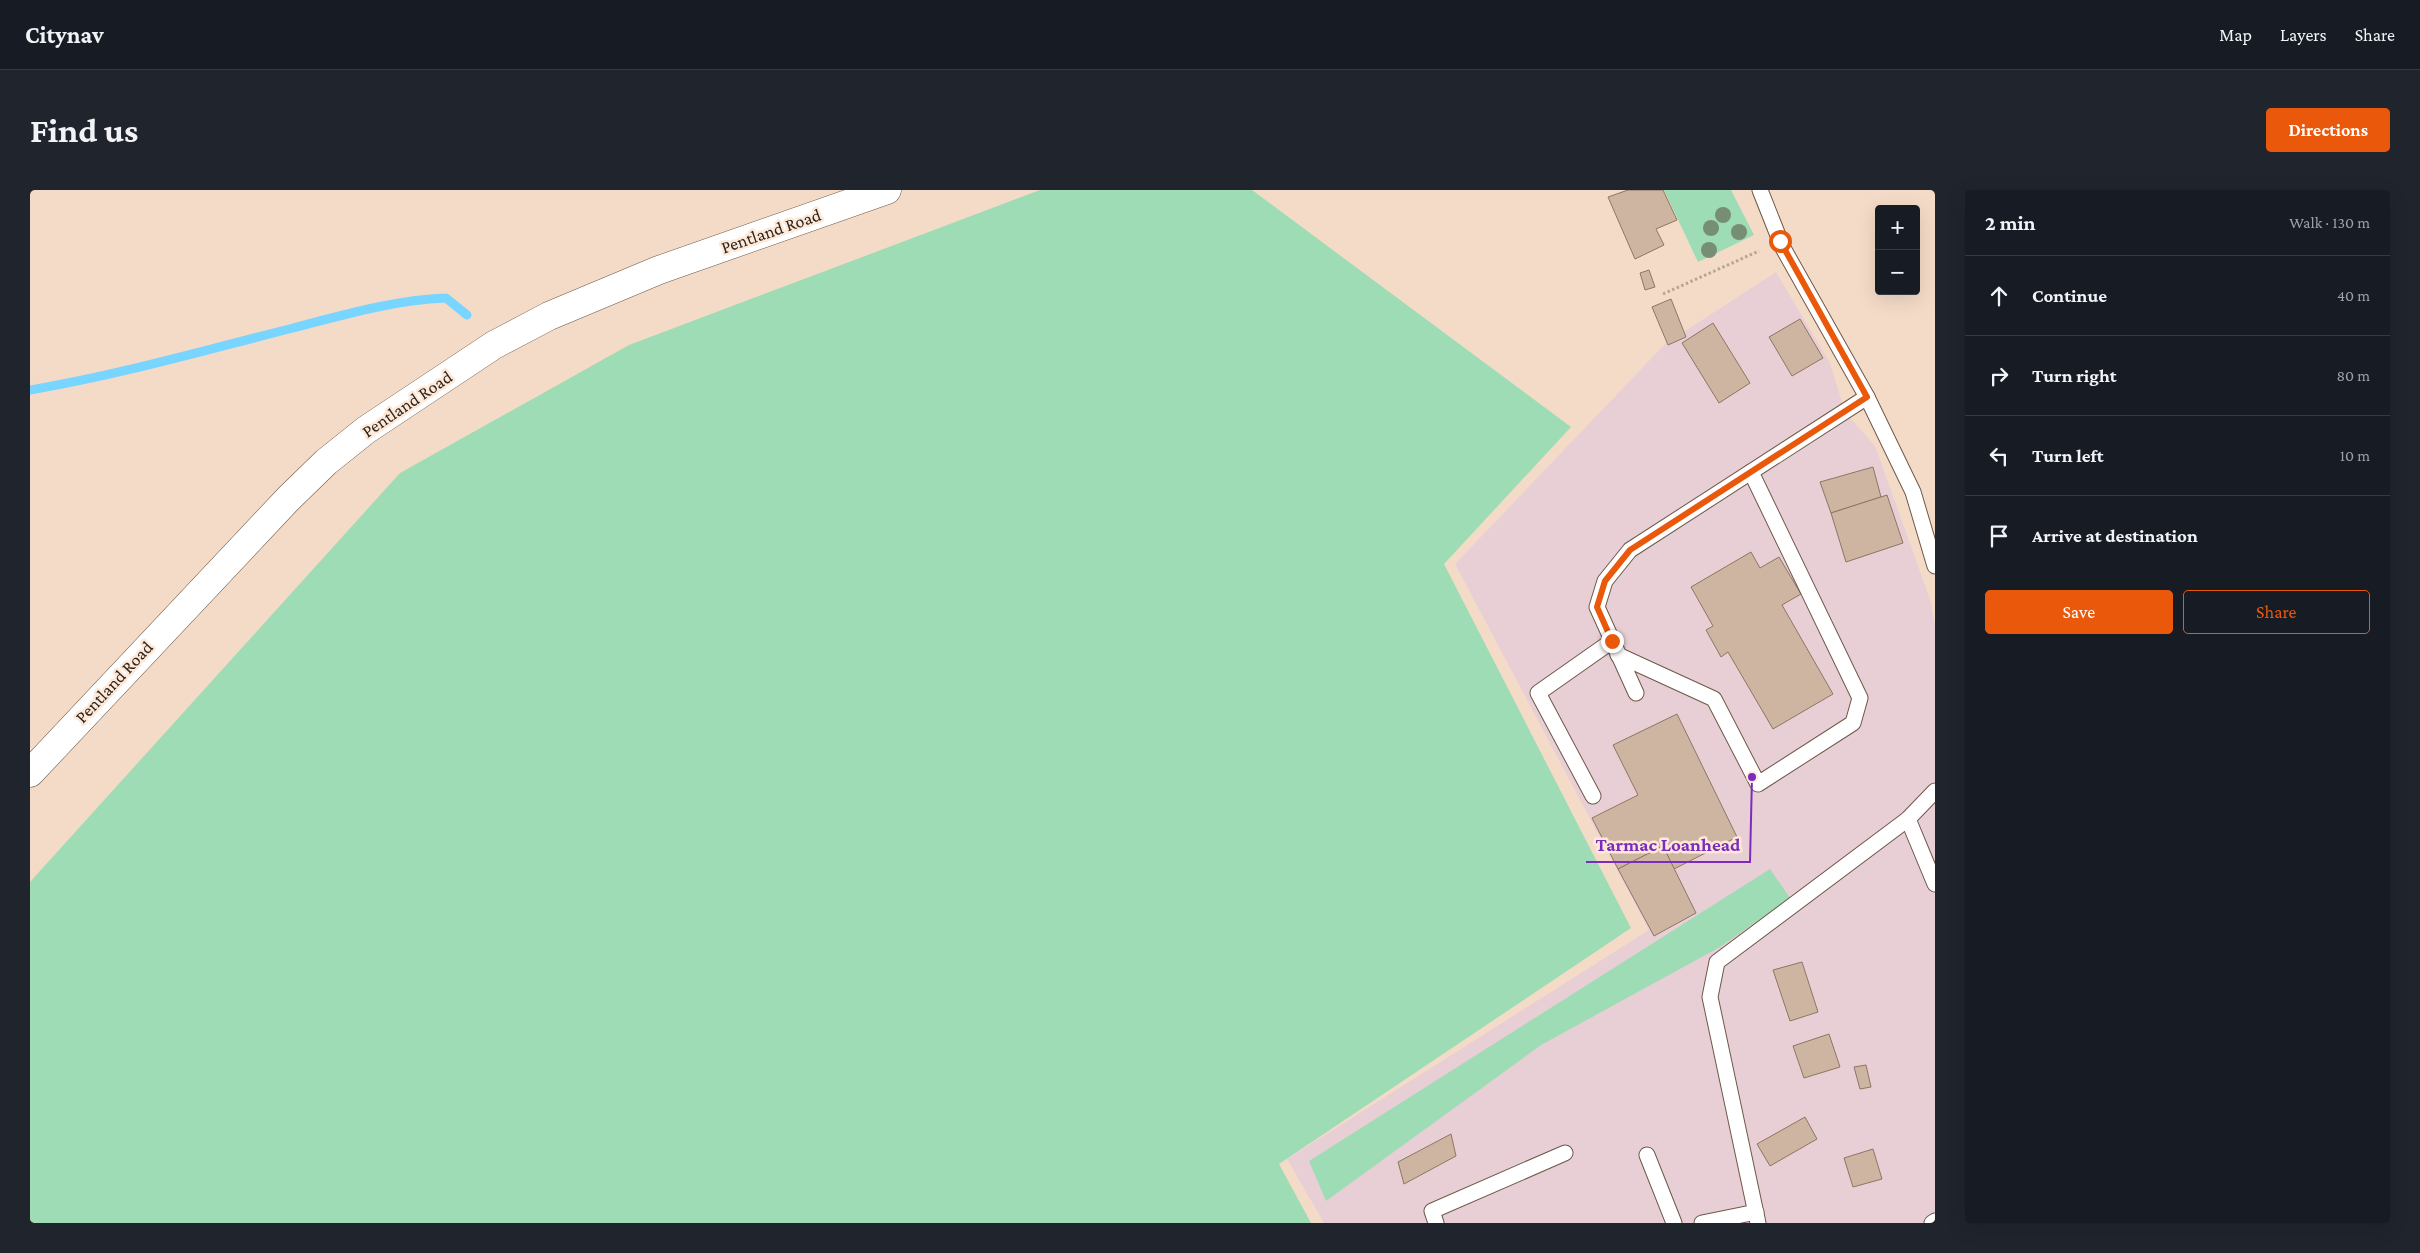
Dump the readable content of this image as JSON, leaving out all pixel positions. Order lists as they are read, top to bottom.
{
  "streets": {
    "street": ["Pentland Road"]
  },
  "places": ["Tarmac Loanhead"],
  "page": {
    "header": "Citynav",
    "nav": ["Map", "Layers", "Share"],
    "buttons": [
      "Directions",
      ["Save", "Share"]
    ],
    "title": "Find us",
    "heading": ["2 min", "Walk · 130 m"],
    "map_buttons": ["+", "−"],
    "list": [
      ["Continue", "40 m"],
      ["Turn right", "80 m"],
      ["Turn left", "10 m"],
      "Arrive at destination"
    ]
  }
}
